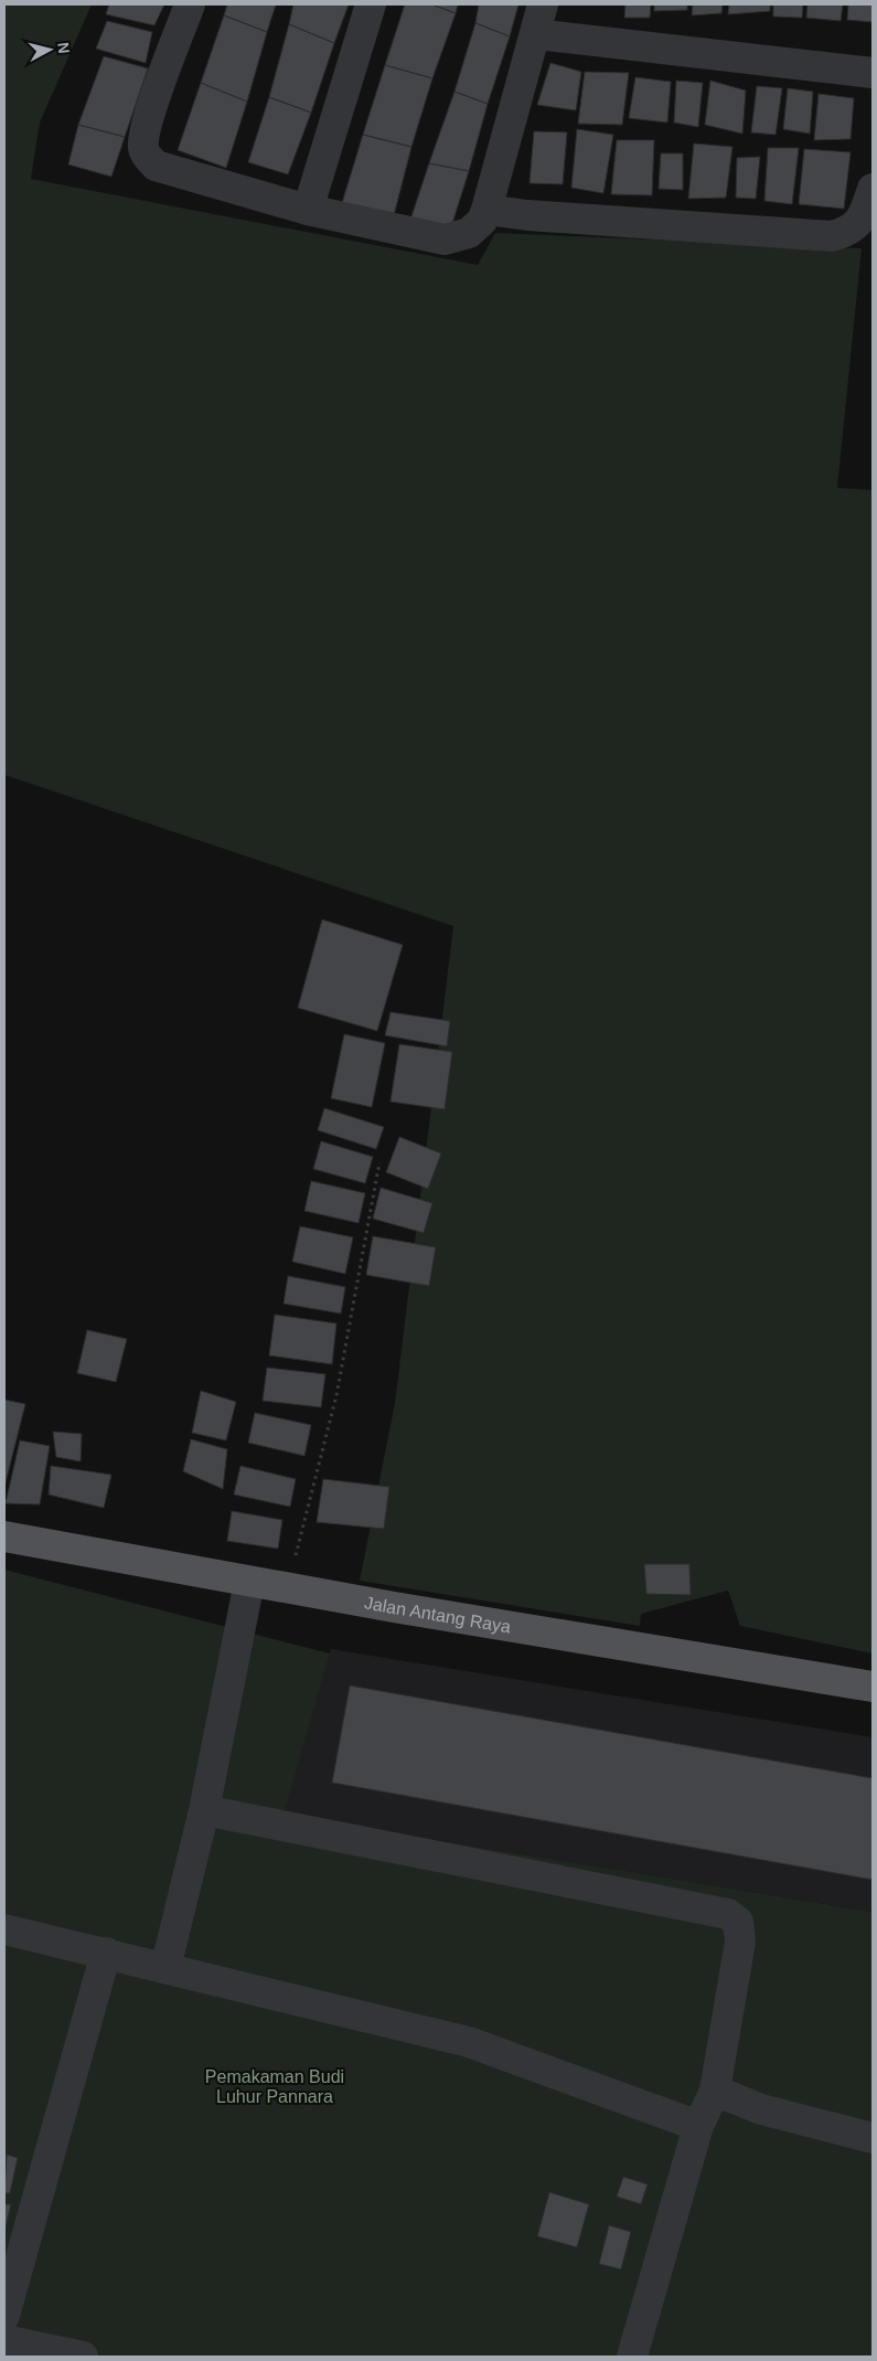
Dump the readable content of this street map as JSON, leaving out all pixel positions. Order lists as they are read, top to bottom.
{
  "streets": {
    "main road": ["Jalan Antang Raya"]
  },
  "parks": ["Pemakaman Budi Luhur Pannara"],
  "north": "right"
}
